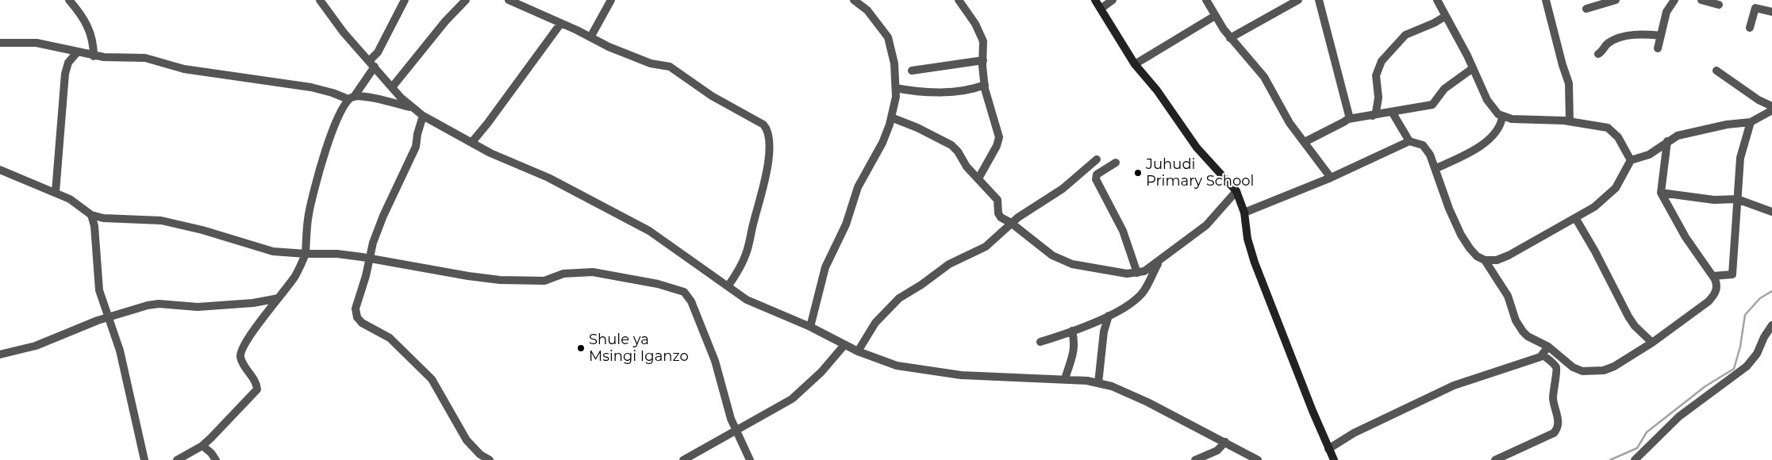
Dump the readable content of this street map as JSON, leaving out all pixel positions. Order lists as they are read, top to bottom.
{
  "places": ["Juhudi Primary School", "Shule ya Msingi Iganzo"]
}
